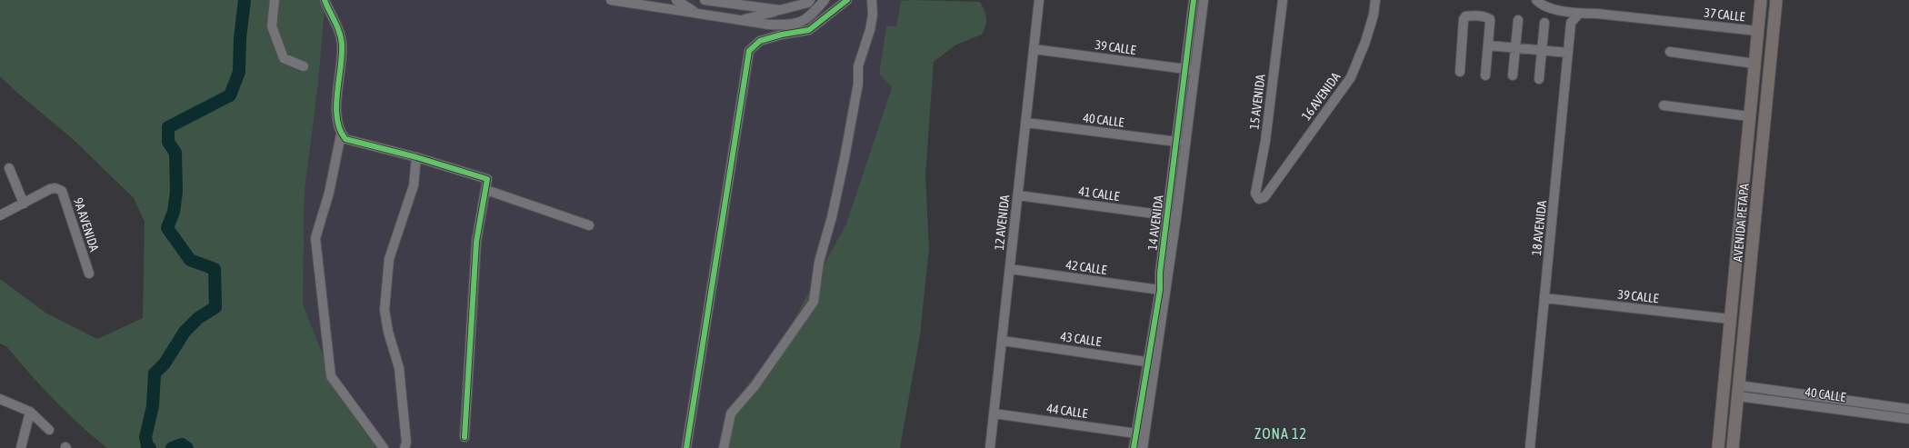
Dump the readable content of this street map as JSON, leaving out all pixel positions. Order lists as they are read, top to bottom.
{
  "streets": {
    "main road": ["AVENIDA PETAPA"],
    "street": [
      "37 CALLE",
      "39 CALLE",
      "16 AVENIDA",
      "15 AVENIDA",
      "40 CALLE",
      "41 CALLE",
      "12 AVENIDA",
      "14 AVENIDA",
      "9A AVENIDA",
      "18 AVENIDA",
      "42 CALLE",
      "43 CALLE",
      "44 CALLE"
    ]
  },
  "crossings": [
    ["37 CALLE", "AVENIDA PETAPA"],
    ["37 CALLE", "18 AVENIDA"],
    ["39 CALLE", "12 AVENIDA"],
    ["39 CALLE", "14 AVENIDA"],
    ["39 CALLE", "AVENIDA PETAPA"],
    ["39 CALLE", "18 AVENIDA"],
    ["16 AVENIDA", "15 AVENIDA"],
    ["40 CALLE", "12 AVENIDA"],
    ["40 CALLE", "14 AVENIDA"],
    ["40 CALLE", "AVENIDA PETAPA"],
    ["41 CALLE", "12 AVENIDA"],
    ["41 CALLE", "14 AVENIDA"],
    ["12 AVENIDA", "42 CALLE"],
    ["12 AVENIDA", "43 CALLE"],
    ["12 AVENIDA", "44 CALLE"],
    ["14 AVENIDA", "42 CALLE"],
    ["14 AVENIDA", "43 CALLE"],
    ["14 AVENIDA", "44 CALLE"]
  ],
  "districts": ["ZONA 12"]
}
